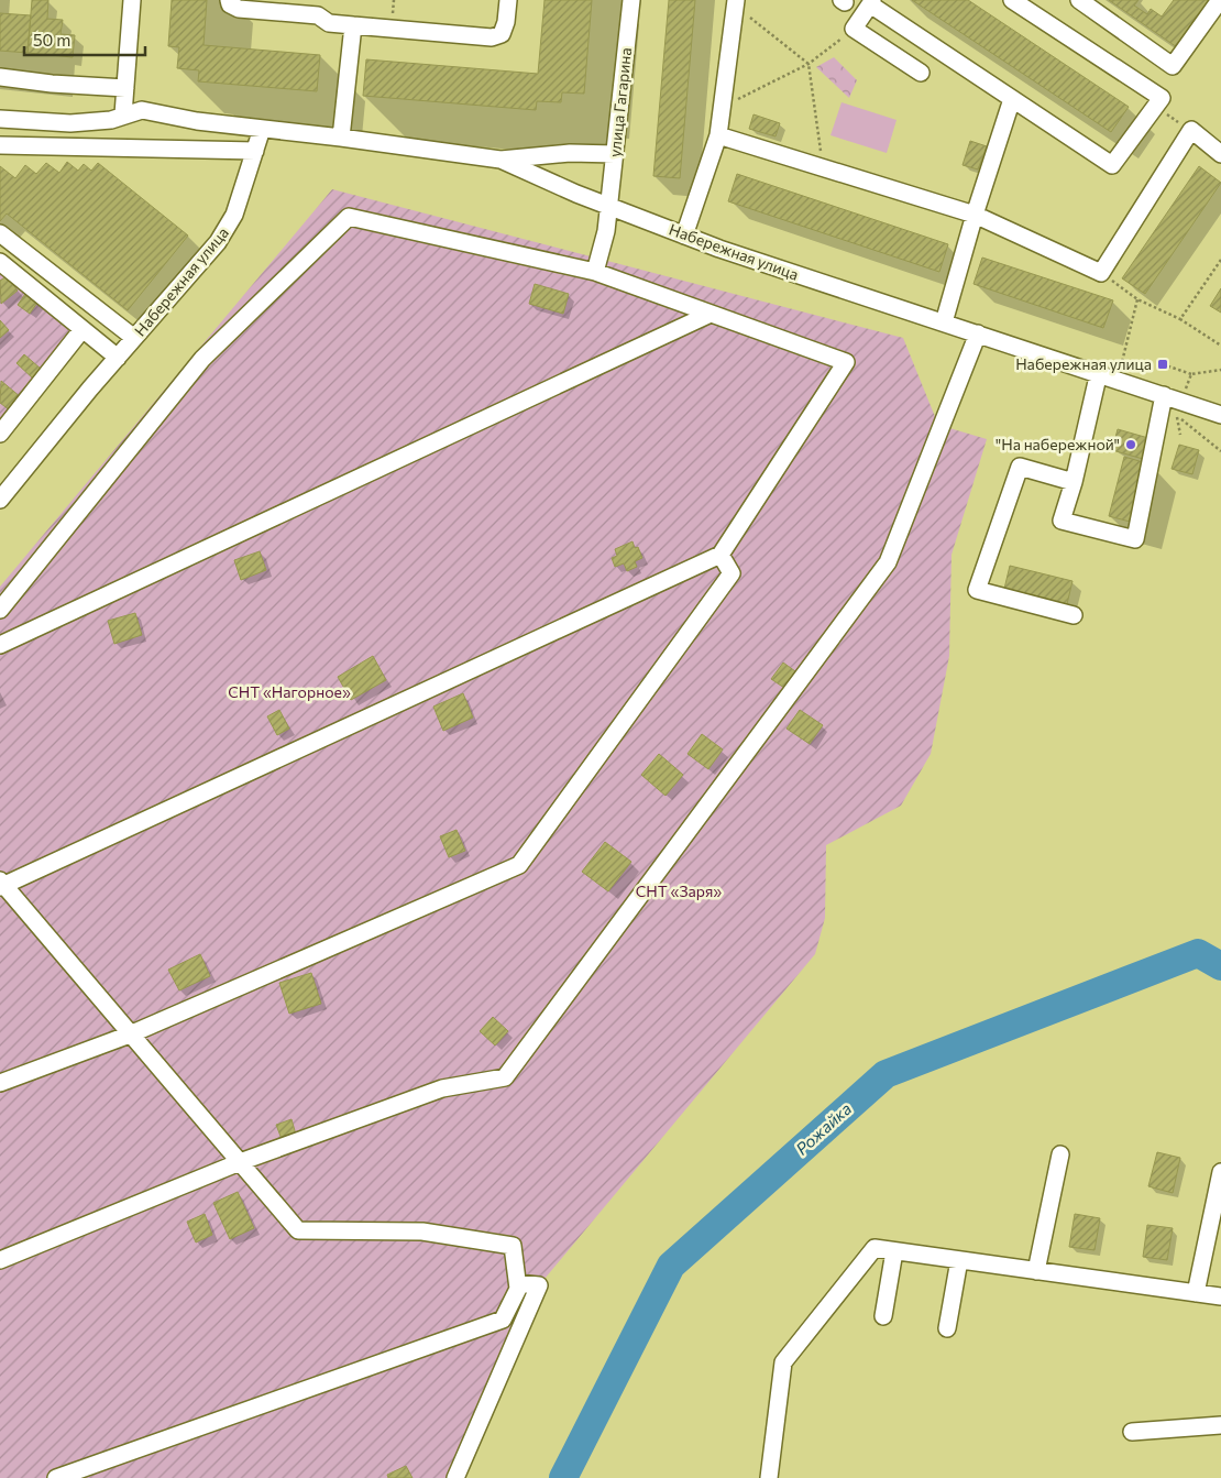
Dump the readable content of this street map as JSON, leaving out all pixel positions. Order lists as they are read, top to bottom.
{
  "streets": {
    "street": ["улица Гагарина", "Набережная улица"]
  },
  "crossings": [
    ["улица Гагарина", "Набережная улица"]
  ],
  "water": ["Рожайка"],
  "parks": ["СНТ «Нагорное»", "СНТ «Заря»"],
  "places": {
    "transit": ["Набережная улица"],
    "other": ["\"На набережной\""]
  },
  "scale_bar": "50 m"
}
